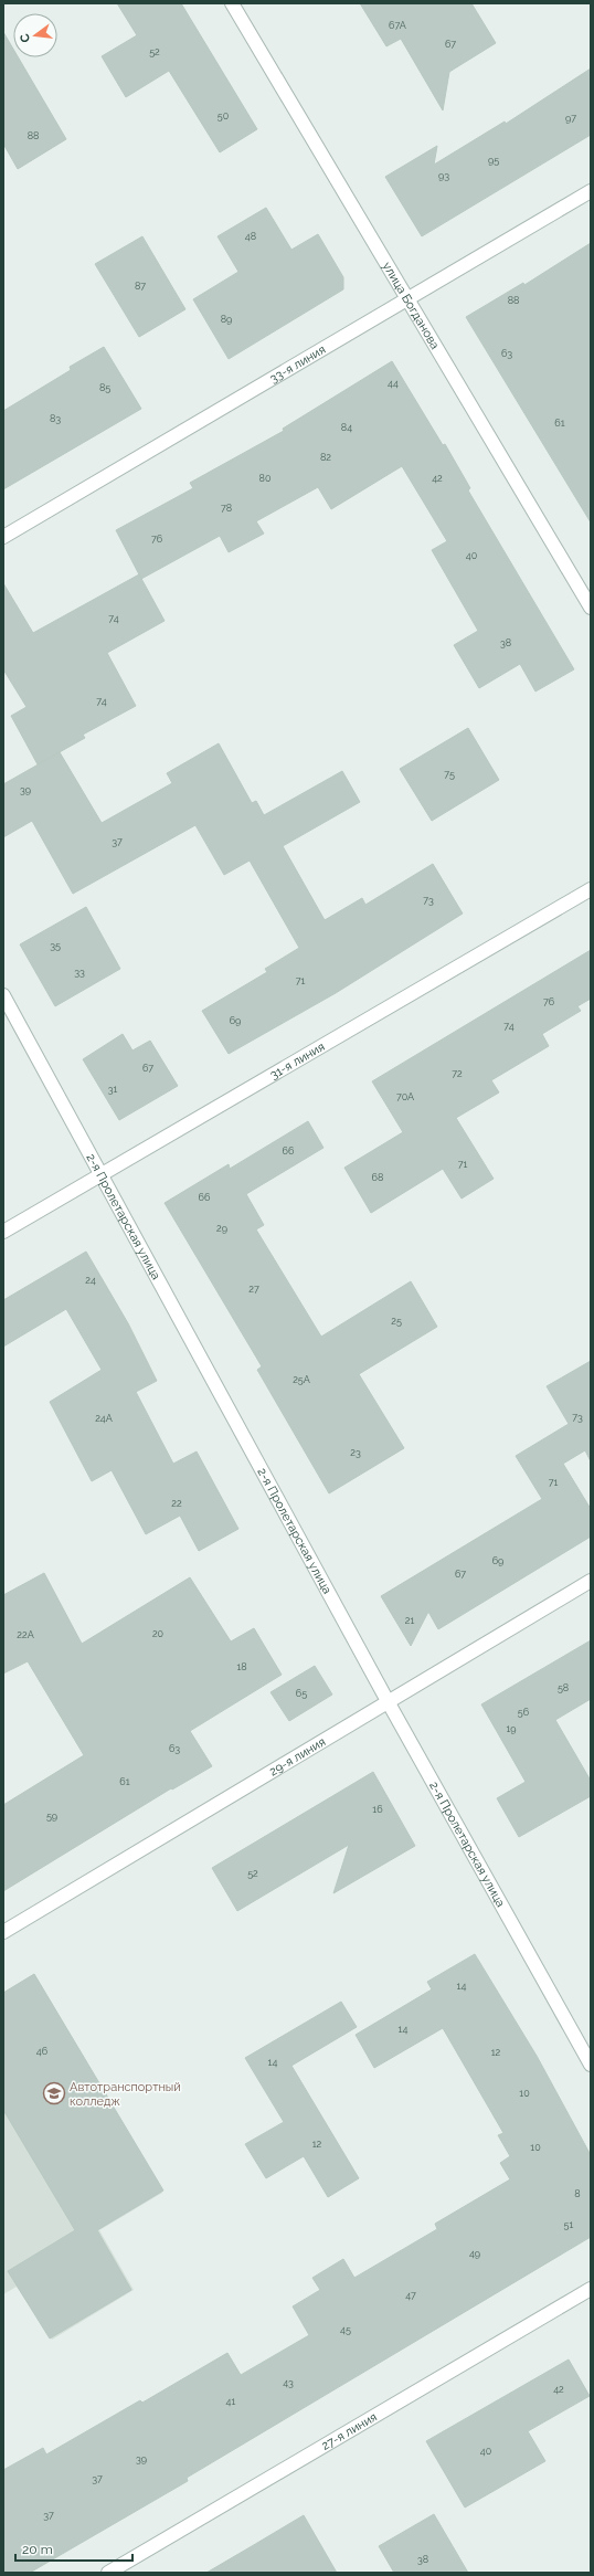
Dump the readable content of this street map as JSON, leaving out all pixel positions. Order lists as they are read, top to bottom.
{
  "streets": {
    "street": [
      "улица Богданова",
      "33-я линия",
      "31-я линия",
      "2-я Пролетарская улица",
      "29-я линия",
      "27-я линия"
    ]
  },
  "crossings": [
    ["улица Богданова", "33-я линия"],
    ["31-я линия", "2-я Пролетарская улица"],
    ["2-я Пролетарская улица", "29-я линия"]
  ],
  "places": {
    "school or university": ["Автотранспортный колледж"]
  },
  "house_numbers": [
    "67А",
    "67",
    "52",
    "50",
    "97",
    "88",
    "95",
    "93",
    "48",
    "87",
    "88",
    "89",
    "63",
    "44",
    "85",
    "83",
    "61",
    "84",
    "82",
    "80",
    "42",
    "78",
    "76",
    "40",
    "74",
    "38",
    "74",
    "75",
    "39",
    "37",
    "73",
    "35",
    "33",
    "71",
    "76",
    "69",
    "74",
    "67",
    "72",
    "31",
    "70А",
    "66",
    "71",
    "68",
    "66",
    "29",
    "24",
    "27",
    "25",
    "25А",
    "73",
    "24А",
    "23",
    "71",
    "22",
    "69",
    "67",
    "21",
    "20",
    "22А",
    "18",
    "58",
    "65",
    "56",
    "19",
    "63",
    "61",
    "16",
    "59",
    "52",
    "14",
    "14",
    "46",
    "12",
    "14",
    "10",
    "12",
    "10",
    "8",
    "51",
    "49",
    "47",
    "45",
    "43",
    "42",
    "41",
    "40",
    "39",
    "37",
    "37",
    "38"
  ],
  "scale_bar": "20 m",
  "north": "left"
}
